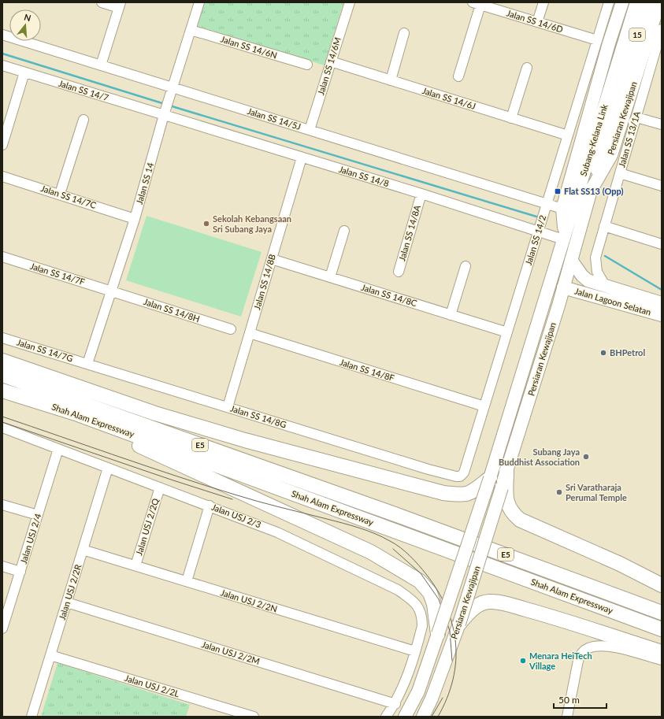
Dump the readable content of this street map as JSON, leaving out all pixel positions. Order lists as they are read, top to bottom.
{
  "streets": {
    "highway": ["Shah Alam Expressway", "E5"],
    "main road": [
      "15",
      "Persiaran Kewajipan",
      "Subang-Kelana Link",
      "Jalan Lagoon Selatan"
    ],
    "street": [
      "Jalan SS 14/6D",
      "Jalan SS 14/6N",
      "Jalan SS 14/6M",
      "Jalan SS 14/7",
      "Jalan SS 14/6J",
      "Jalan SS 14/5J",
      "Jalan SS 13/1A",
      "Jalan SS 14/8",
      "Jalan SS 14",
      "Jalan SS 14/7C",
      "Jalan SS 14/8A",
      "Jalan SS 14/2",
      "Jalan SS 14/7F",
      "Jalan SS 14/8B",
      "Jalan SS 14/8C",
      "Jalan SS 14/8H",
      "Jalan SS 14/7G",
      "Jalan SS 14/8F",
      "Jalan SS 14/8G",
      "Jalan USJ 2/3",
      "Jalan USJ 2/2Q",
      "Jalan USJ 2/4",
      "Jalan USJ 2/2R",
      "Jalan USJ 2/2N",
      "Jalan USJ 2/2M",
      "Jalan USJ 2/2L"
    ]
  },
  "crossings": [
    ["Jalan SS 14/6D", "Jalan SS 14/2"],
    ["15", "Subang-Kelana Link"],
    ["Jalan SS 14/6N", "Jalan SS 14"],
    ["Jalan SS 14/6M", "Jalan SS 14/6J"],
    ["Jalan SS 14/6M", "Jalan SS 14/5J"],
    ["Jalan SS 14/7", "Jalan SS 14/8"],
    ["Jalan SS 14/7", "Jalan SS 14"],
    ["Jalan SS 14/6J", "Jalan SS 14/2"],
    ["Persiaran Kewajipan", "Jalan SS 14/5J"],
    ["Persiaran Kewajipan", "Subang-Kelana Link"],
    ["Persiaran Kewajipan", "Jalan SS 14/8"],
    ["Persiaran Kewajipan", "Jalan Lagoon Selatan"],
    ["Jalan SS 14/5J", "Jalan SS 14"],
    ["Jalan SS 14/5J", "Jalan SS 14/2"],
    ["Jalan SS 13/1A", "Jalan Lagoon Selatan"],
    ["Subang-Kelana Link", "Jalan SS 14/8"],
    ["Jalan SS 14/8", "Jalan SS 14"],
    ["Jalan SS 14/8", "Jalan SS 14/8A"],
    ["Jalan SS 14/8", "Jalan SS 14/2"],
    ["Jalan SS 14/8", "Jalan SS 14/8B"],
    ["Jalan SS 14", "Jalan SS 14/7C"],
    ["Jalan SS 14", "Jalan SS 14/7F"],
    ["Jalan SS 14", "Jalan SS 14/8H"],
    ["Jalan SS 14", "Jalan SS 14/7G"],
    ["Jalan SS 14", "Jalan SS 14/8G"],
    ["Jalan SS 14/2", "Jalan SS 14/8C"],
    ["Jalan SS 14/2", "Jalan SS 14/8F"],
    ["Jalan SS 14/2", "Jalan SS 14/8G"],
    ["Jalan SS 14/7F", "Jalan SS 14/8H"],
    ["Jalan SS 14/8B", "Jalan SS 14/8C"],
    ["Jalan SS 14/8B", "Jalan SS 14/8F"],
    ["Jalan SS 14/8B", "Jalan SS 14/8G"],
    ["Jalan SS 14/7G", "Jalan SS 14/8G"],
    ["Jalan USJ 2/3", "Jalan USJ 2/2Q"],
    ["Jalan USJ 2/3", "Jalan USJ 2/4"],
    ["Jalan USJ 2/3", "Jalan USJ 2/2R"],
    ["Jalan USJ 2/3", "Jalan USJ 2/2N"],
    ["Jalan USJ 2/3", "Jalan USJ 2/2M"],
    ["Jalan USJ 2/2Q", "Jalan USJ 2/2N"],
    ["Jalan USJ 2/2R", "Jalan USJ 2/2N"],
    ["Jalan USJ 2/2R", "Jalan USJ 2/2M"],
    ["Jalan USJ 2/2R", "Jalan USJ 2/2L"]
  ],
  "places": {
    "transit": ["Flat SS13 (Opp)"],
    "other": [
      "Sekolah Kebangsaan Sri Subang Jaya",
      "BHPetrol",
      "Subang Jaya Buddhist Association",
      "Sri Varatharaja Perumal Temple",
      "Menara HeiTech Village"
    ]
  },
  "scale_bar": "50 m",
  "north": "top"
}
